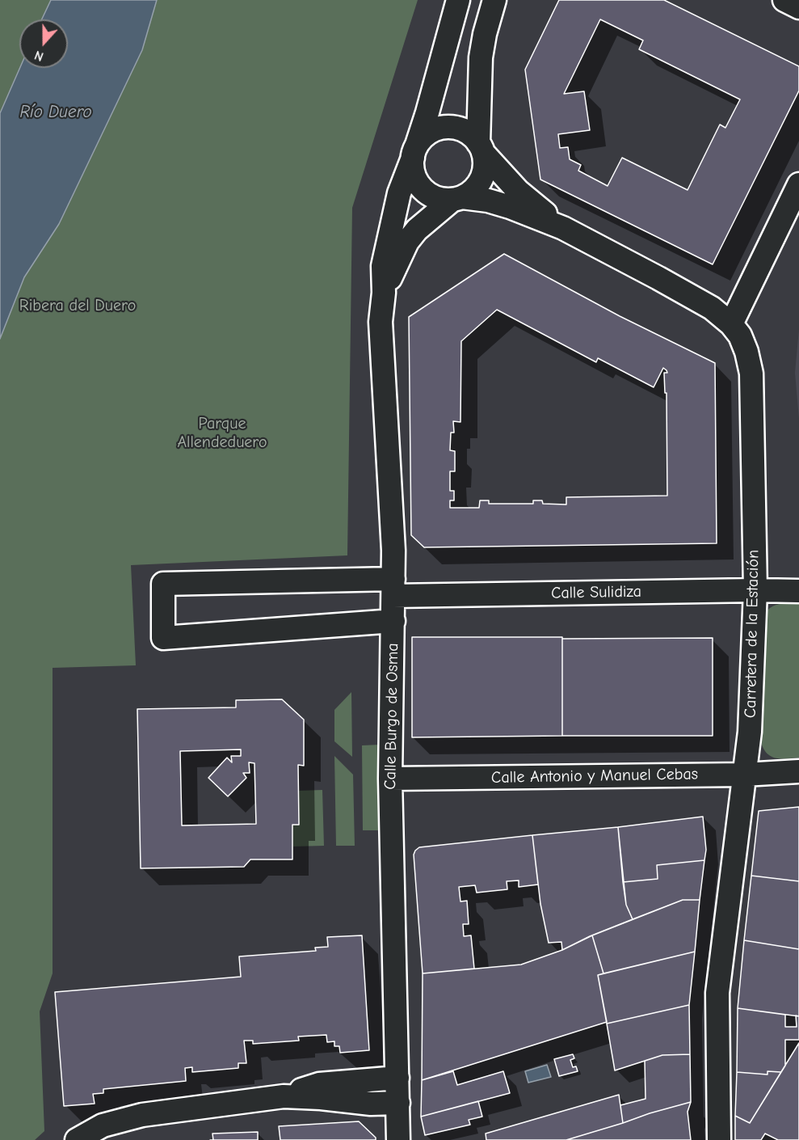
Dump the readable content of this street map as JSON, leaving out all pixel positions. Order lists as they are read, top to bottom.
{
  "streets": {
    "street": [
      "Calle Sulidiza",
      "Carretera de la Estación",
      "Calle Burgo de Osma",
      "Calle Antonio y Manuel Cebas"
    ]
  },
  "crossings": [
    ["Calle Sulidiza", "Carretera de la Estación"],
    ["Calle Sulidiza", "Calle Burgo de Osma"],
    ["Carretera de la Estación", "Calle Burgo de Osma"],
    ["Carretera de la Estación", "Calle Antonio y Manuel Cebas"],
    ["Calle Burgo de Osma", "Calle Antonio y Manuel Cebas"]
  ],
  "water": ["Río Duero"],
  "parks": ["Ribera del Duero", "Parque Allendeduero"],
  "north": "bottom"
}
